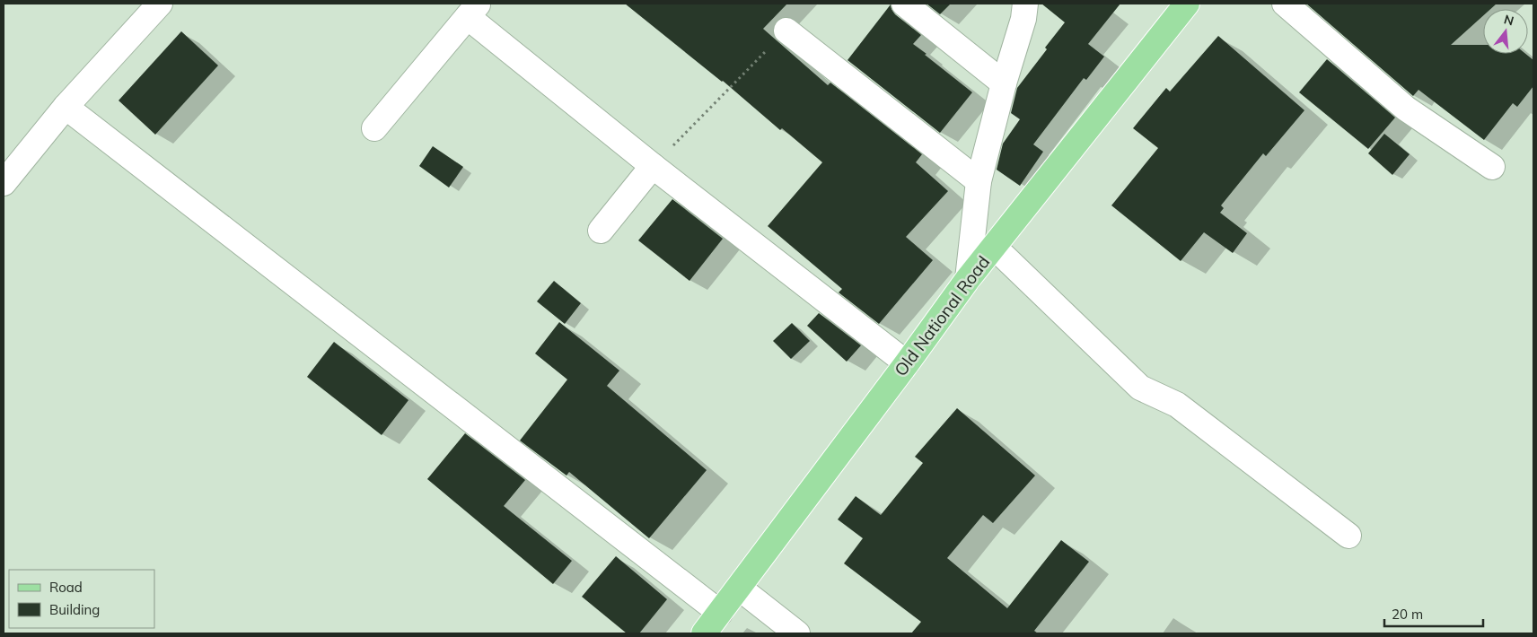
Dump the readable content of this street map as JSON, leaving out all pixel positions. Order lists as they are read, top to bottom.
{
  "streets": {
    "main road": ["Old National Road"]
  },
  "legend": ["Road", "Building"],
  "scale_bar": "20 m",
  "north": "top"
}
